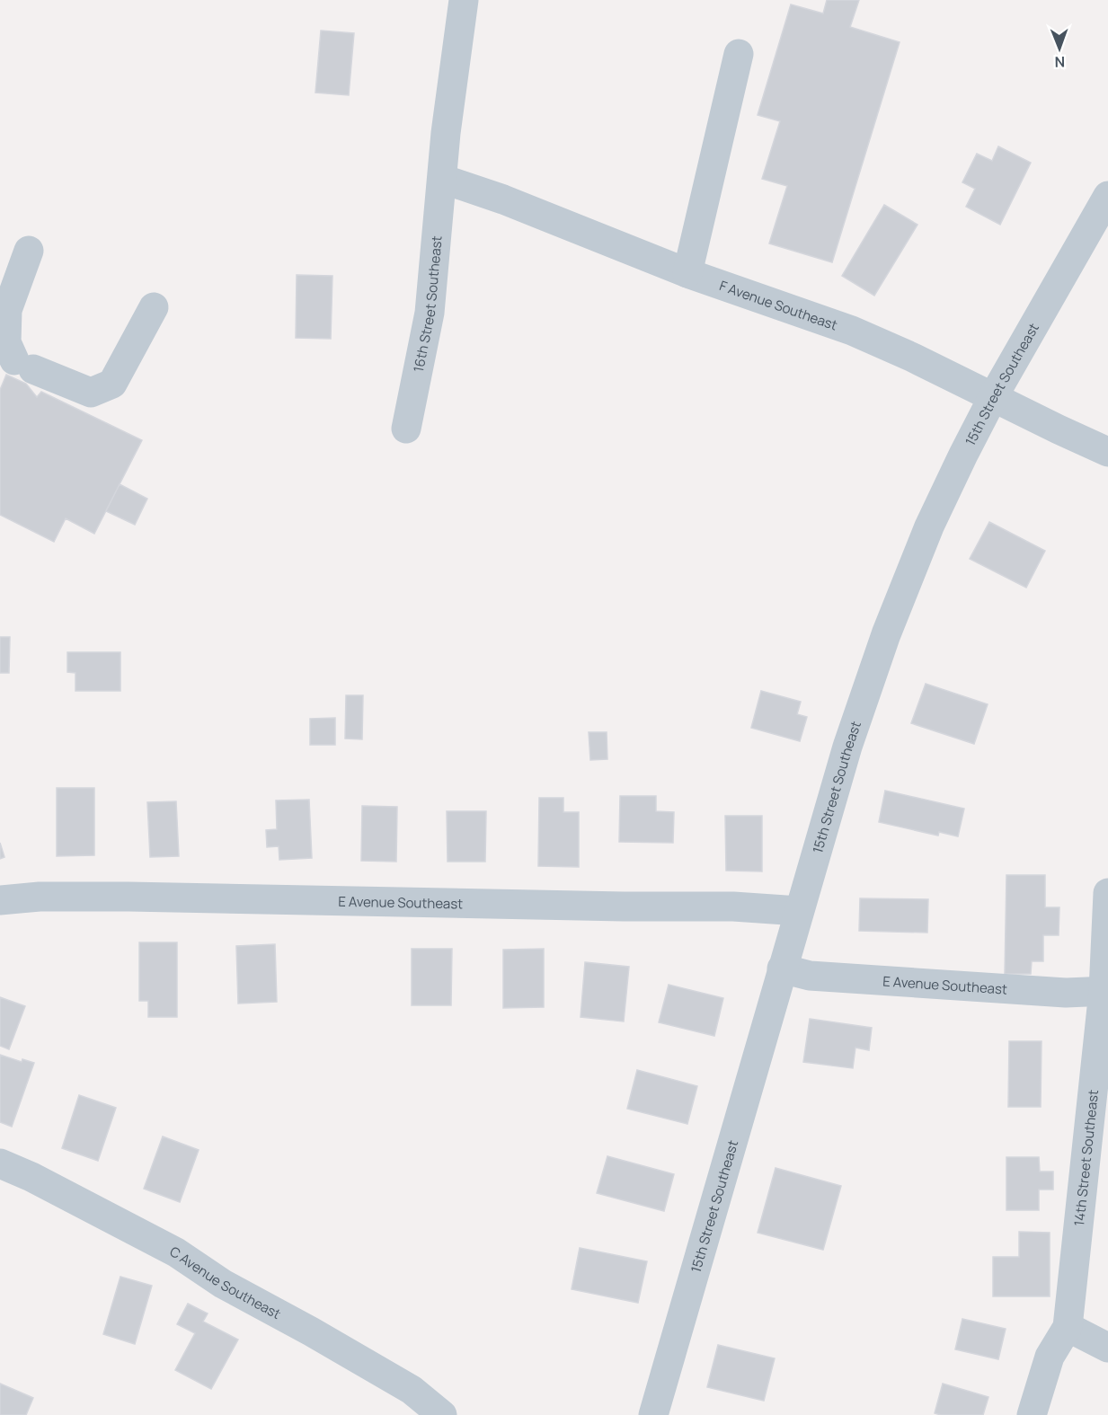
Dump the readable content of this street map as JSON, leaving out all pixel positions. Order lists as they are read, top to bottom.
{
  "streets": {
    "street": [
      "16th Street Southeast",
      "F Avenue Southeast",
      "15th Street Southeast",
      "E Avenue Southeast",
      "14th Street Southeast",
      "C Avenue Southeast"
    ]
  },
  "crossings": [
    ["16th Street Southeast", "F Avenue Southeast"],
    ["F Avenue Southeast", "15th Street Southeast"],
    ["15th Street Southeast", "E Avenue Southeast"],
    ["E Avenue Southeast", "14th Street Southeast"]
  ],
  "north": "bottom"
}
